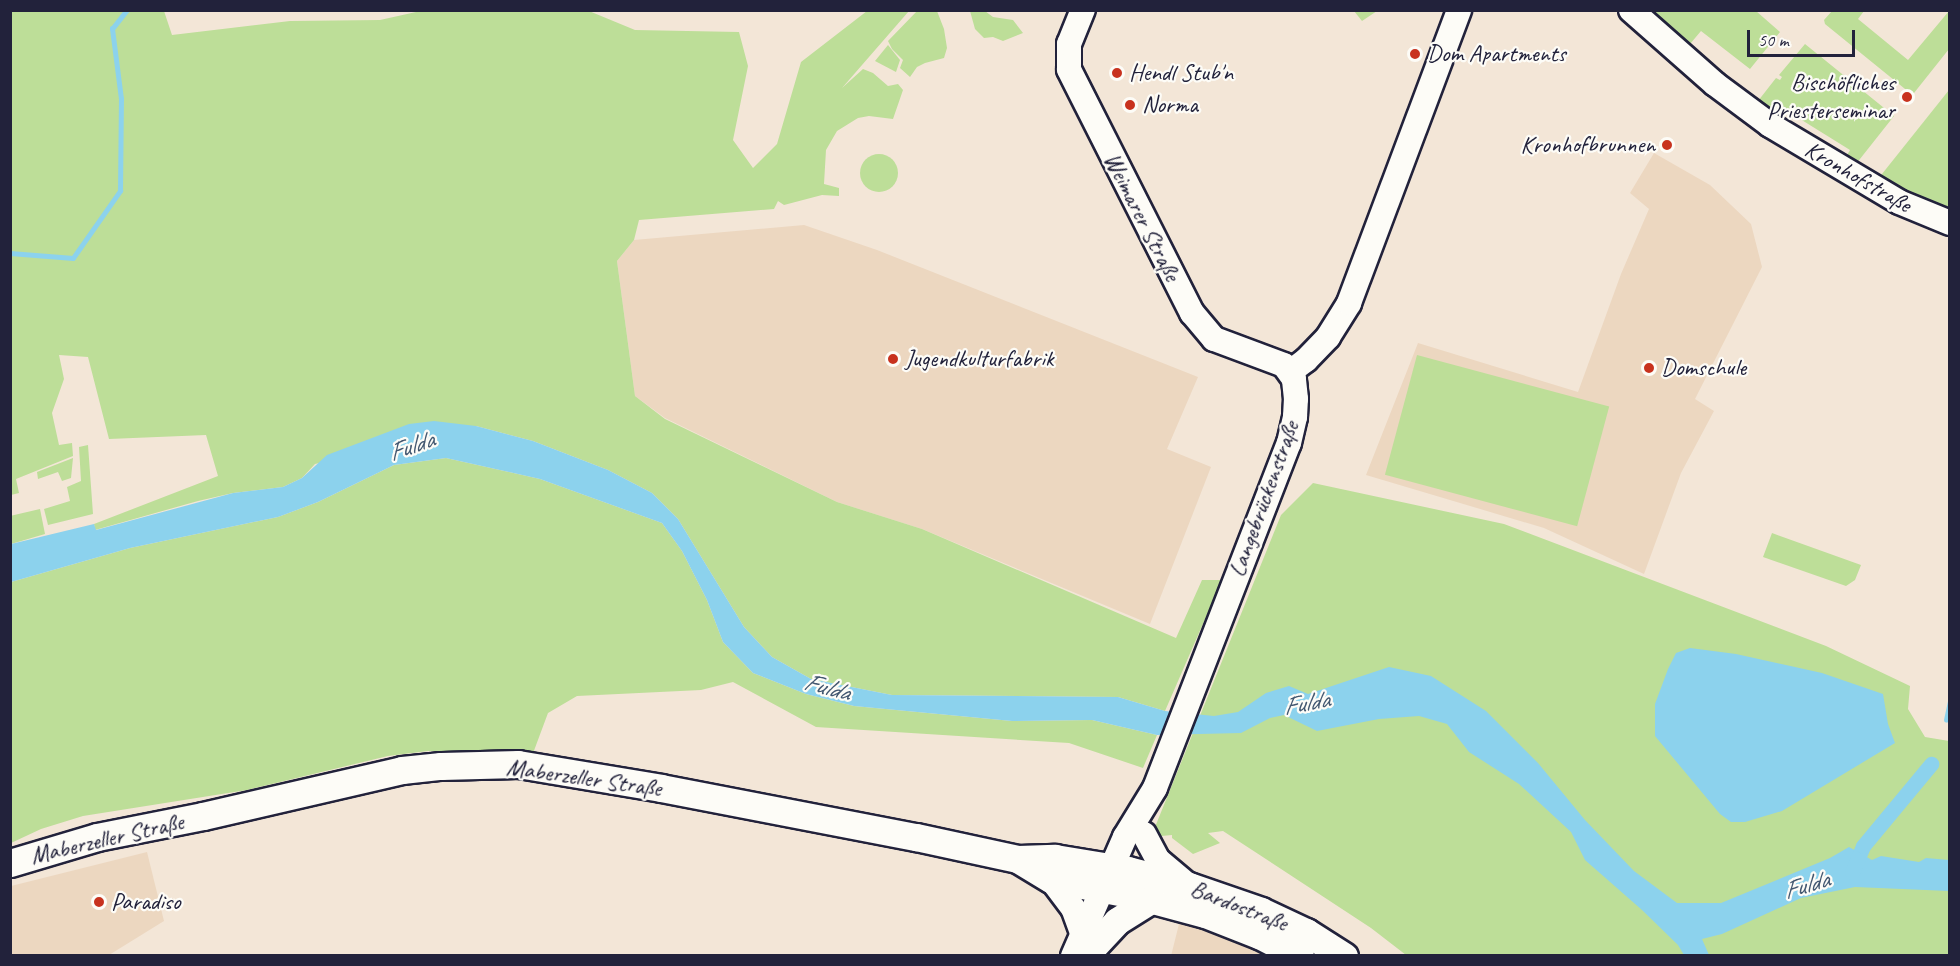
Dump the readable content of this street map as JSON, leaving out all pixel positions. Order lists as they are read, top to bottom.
{
  "streets": {
    "main road": [
      "Kronhofstraße",
      "Weimarer Straße",
      "Langebrückenstraße",
      "Maberzeller Straße",
      "Bardostraße"
    ]
  },
  "crossings": [
    ["Weimarer Straße", "Langebrückenstraße"],
    ["Langebrückenstraße", "Maberzeller Straße"],
    ["Langebrückenstraße", "Bardostraße"],
    ["Maberzeller Straße", "Bardostraße"]
  ],
  "water": ["Fulda"],
  "places": [
    "Dom Apartments",
    "Hendl Stub'n",
    "Bischöfliches Priesterseminar",
    "Norma",
    "Kronhofbrunnen",
    "Jugendkulturfabrik",
    "Domschule",
    "Paradiso"
  ],
  "scale_bar": "50 m"
}
